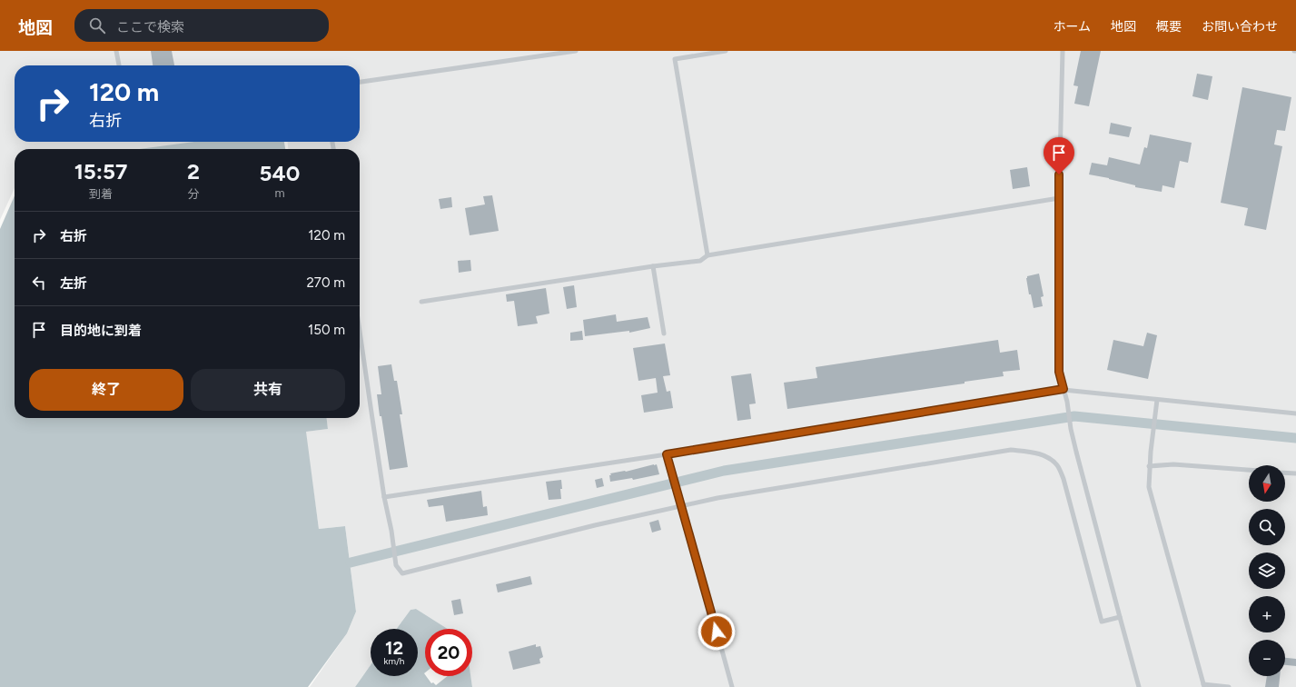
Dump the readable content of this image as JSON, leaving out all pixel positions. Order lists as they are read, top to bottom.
{
  "north": "bottom",
  "page": {
    "header": "地図",
    "search": "ここで検索",
    "nav": [
      "ホーム",
      "地図",
      "概要",
      "お問い合わせ"
    ],
    "turn": ["120 m", "右折"],
    "eta": [
      "15:57",
      "到着",
      "2",
      "分",
      "540",
      "m"
    ],
    "list": [
      {
        "name": "右折",
        "value": "120 m"
      },
      {
        "name": "左折",
        "value": "270 m"
      },
      {
        "name": "目的地に到着",
        "value": "150 m"
      }
    ],
    "buttons": ["終了", "共有"],
    "map_buttons": ["+", "−"],
    "speed": "12 km/h",
    "limit": "20"
  }
}
